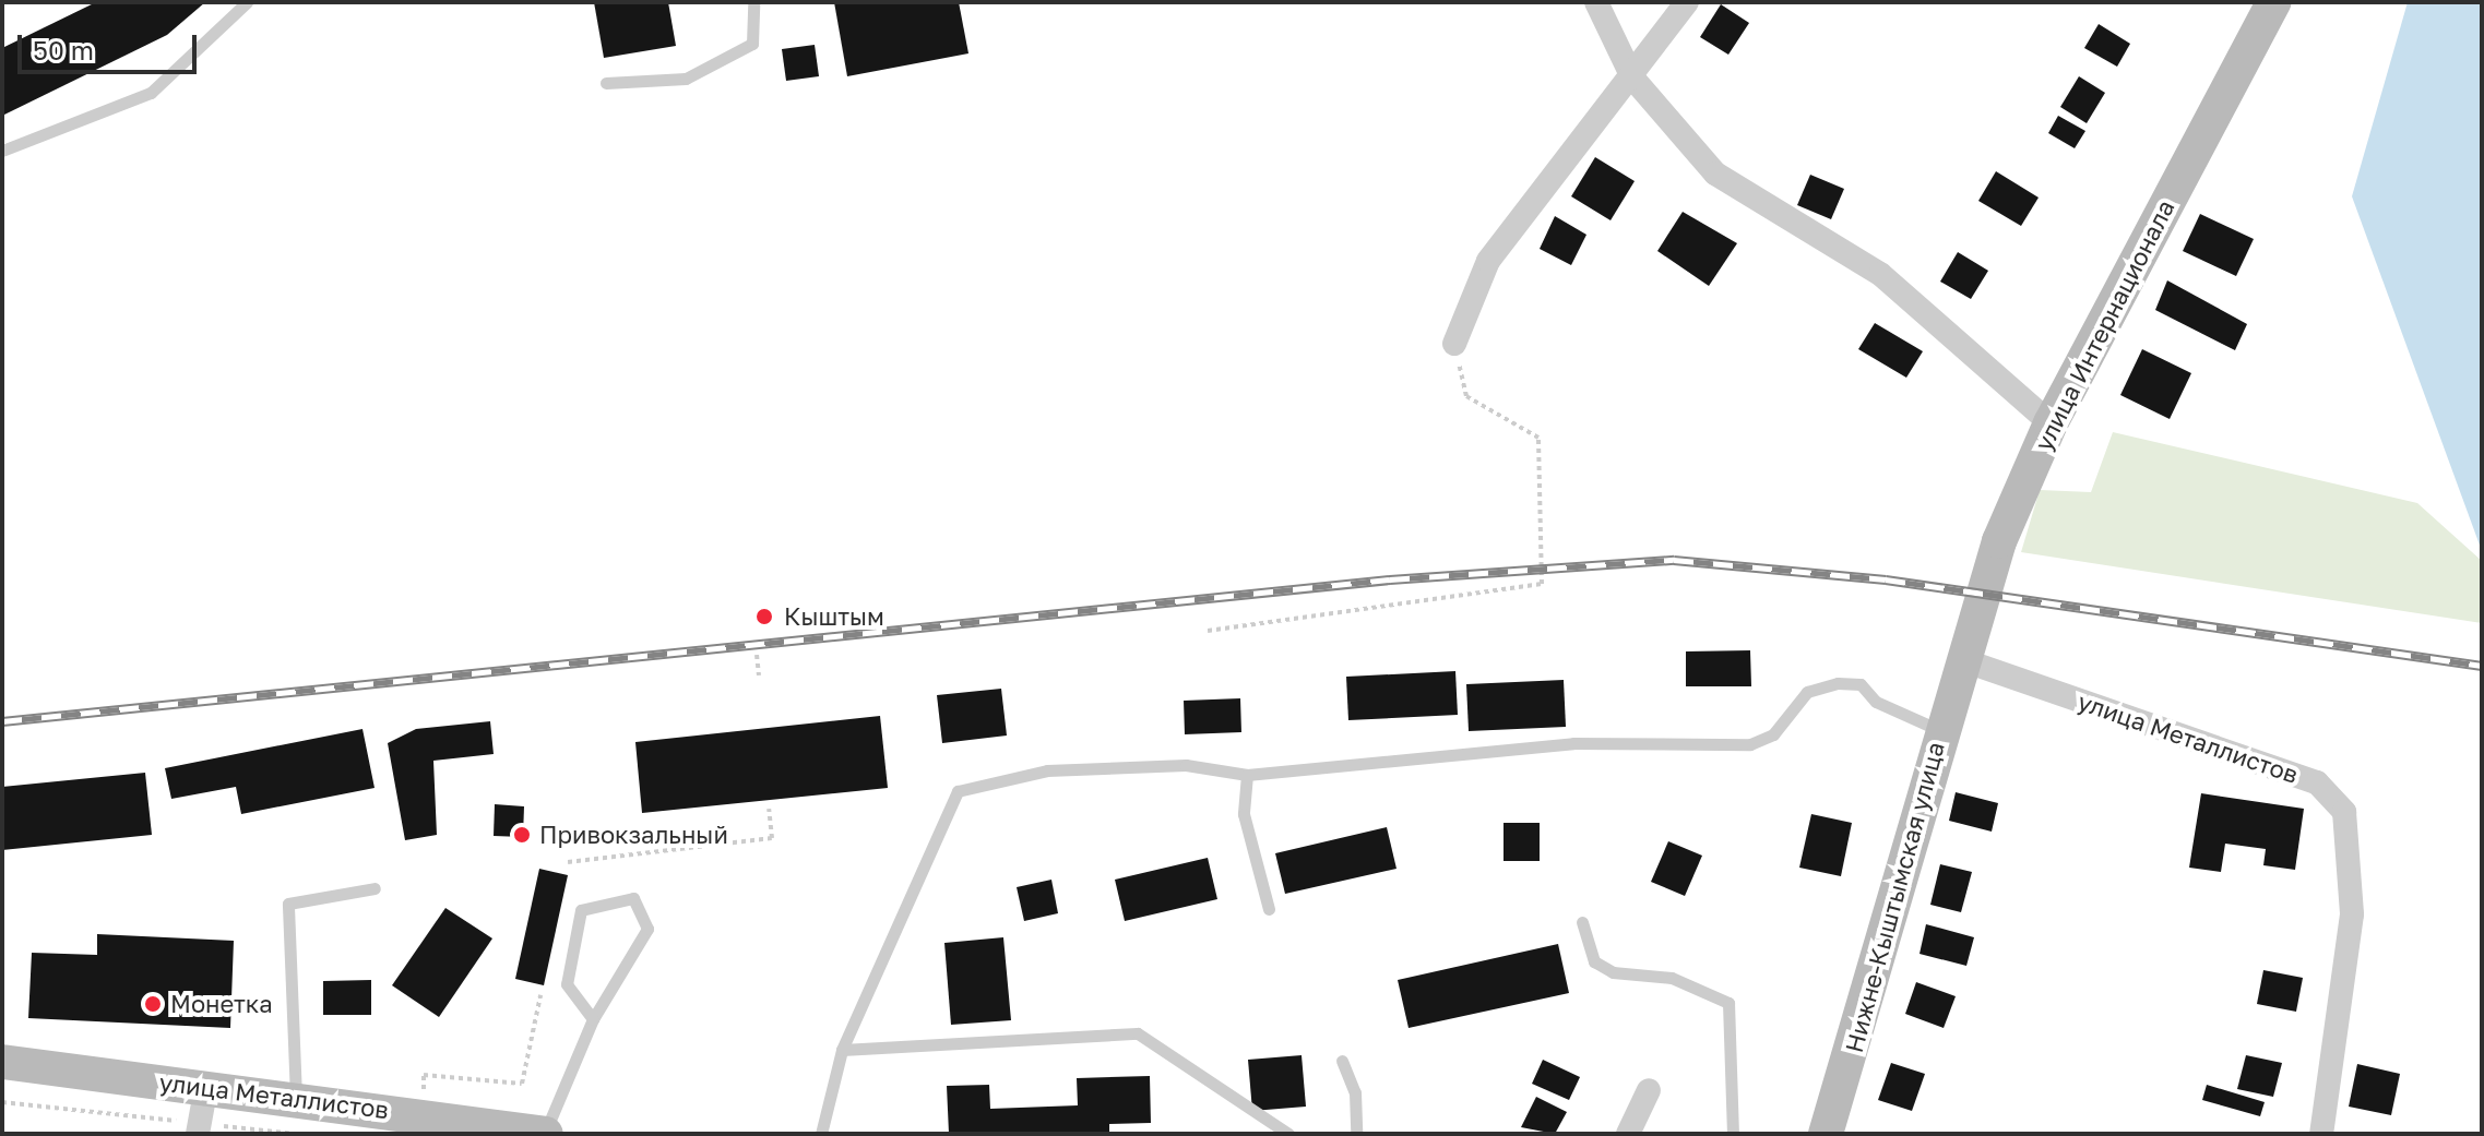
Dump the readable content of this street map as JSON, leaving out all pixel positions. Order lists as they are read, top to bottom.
{
  "streets": {
    "main road": ["улица Интернационала", "улица Металлистов", "Нижне-Кыштымская улица"]
  },
  "crossings": [
    ["улица Интернационала", "улица Металлистов"],
    ["улица Интернационала", "Нижне-Кыштымская улица"],
    ["улица Металлистов", "Нижне-Кыштымская улица"]
  ],
  "places": ["Кыштым", "Привокзальный", "Монетка"],
  "scale_bar": "50 m"
}
